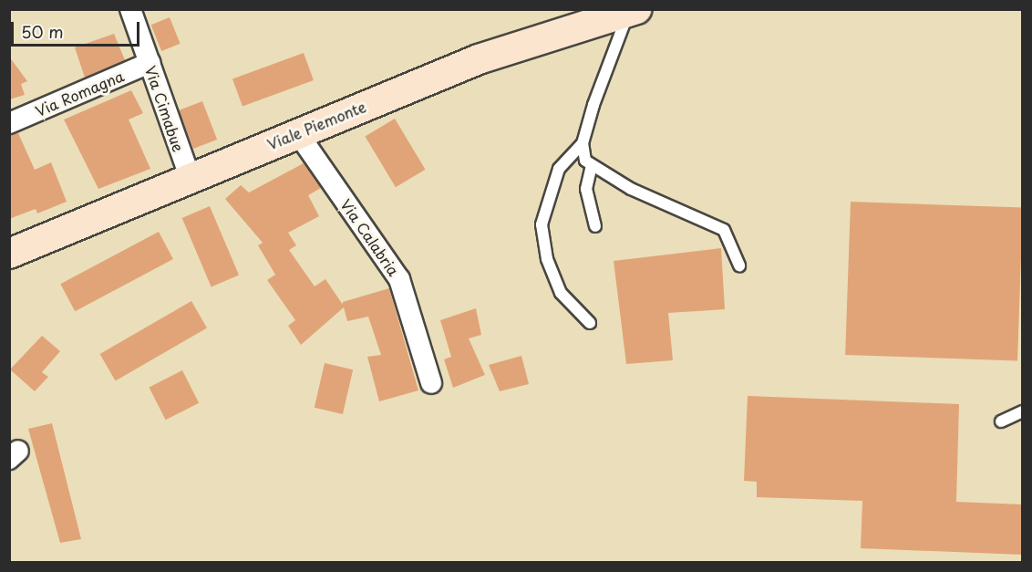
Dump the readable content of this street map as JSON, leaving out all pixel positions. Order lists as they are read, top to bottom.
{
  "streets": {
    "street": [
      "Via Romagna",
      "Via Cimabue",
      "Viale Piemonte",
      "Via Calabria"
    ]
  },
  "crossings": [
    ["Via Romagna", "Via Cimabue"],
    ["Via Cimabue", "Viale Piemonte"],
    ["Viale Piemonte", "Via Calabria"]
  ],
  "scale_bar": "50 m"
}
